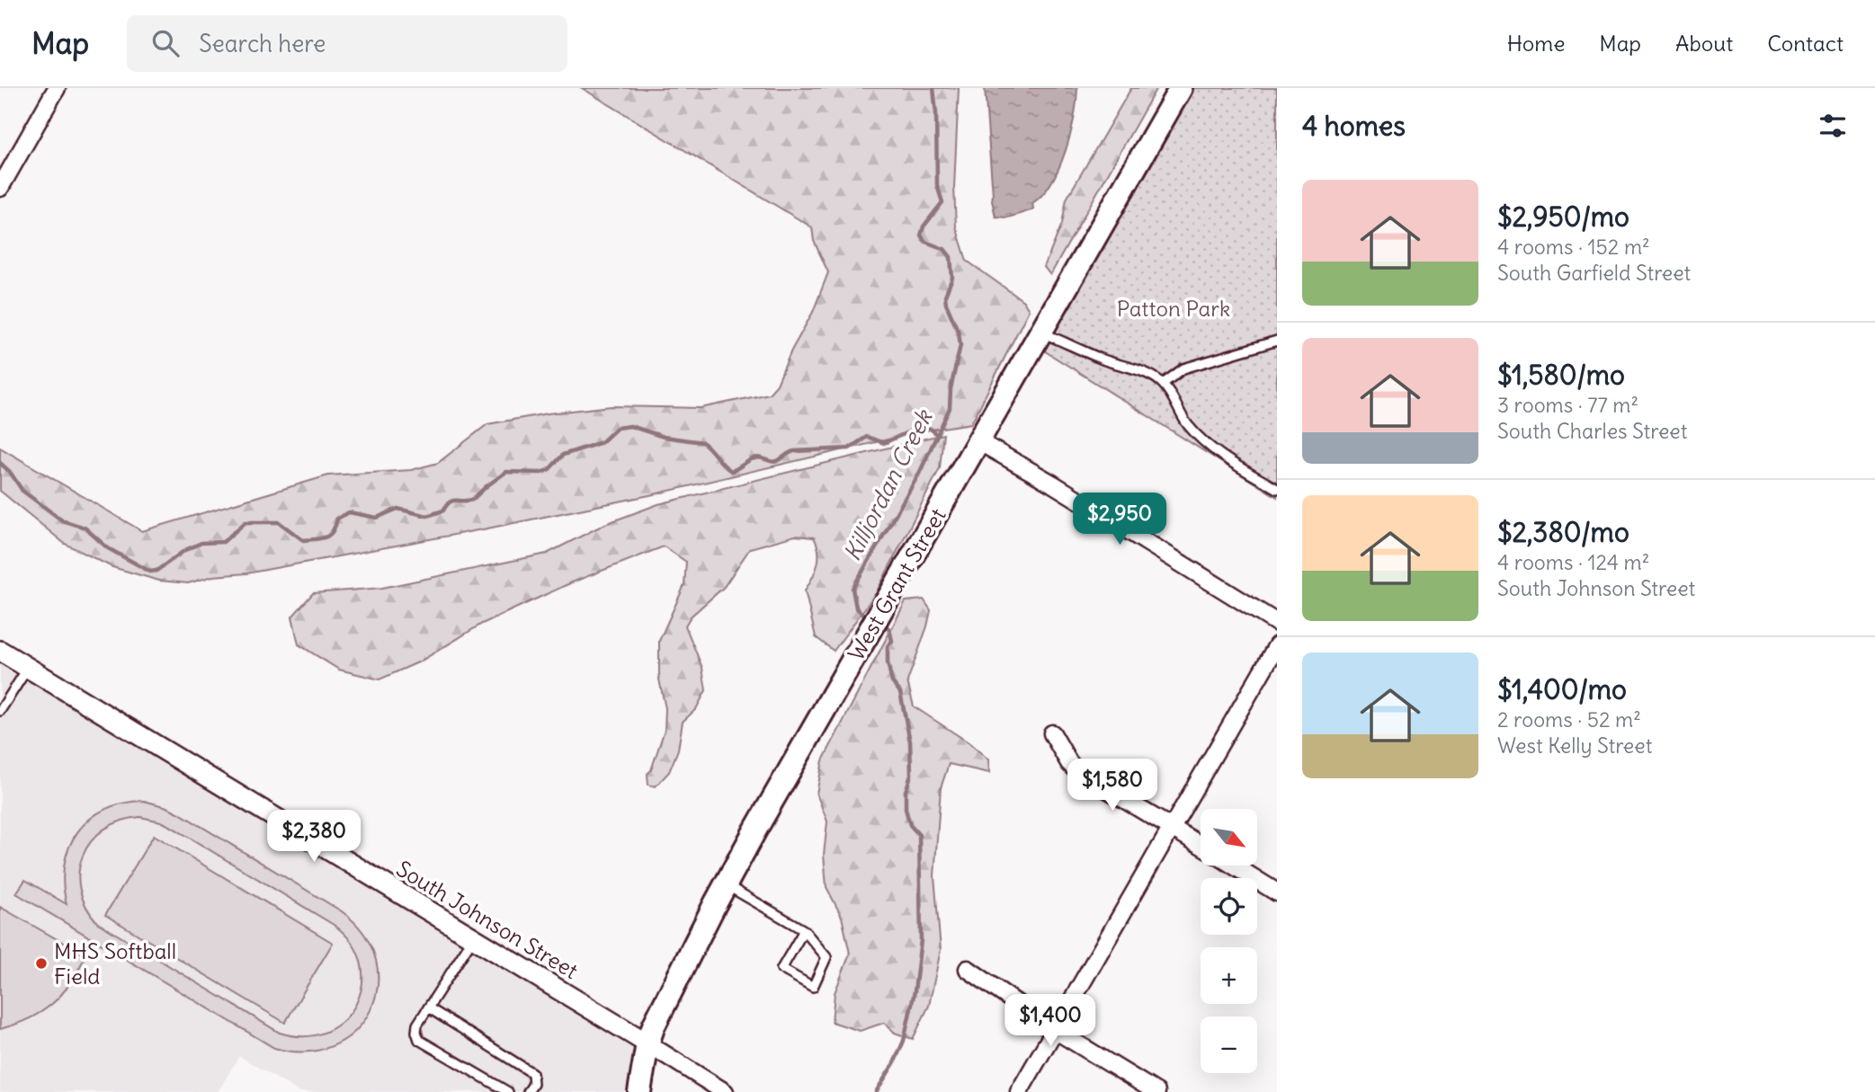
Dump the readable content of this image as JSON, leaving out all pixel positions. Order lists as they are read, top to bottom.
{
  "streets": {
    "main road": ["West Grant Street"],
    "street": ["South Johnson Street"]
  },
  "crossings": [
    ["West Grant Street", "South Johnson Street"]
  ],
  "water": ["Killjordan Creek"],
  "parks": ["Patton Park"],
  "places": ["MHS Softball Field"],
  "north": "bottom right",
  "page": {
    "header": "Map",
    "search": "Search here",
    "nav": [
      "Home",
      "Map",
      "About",
      "Contact"
    ],
    "heading": "4 homes",
    "list": [
      {
        "name": "$2,950/mo",
        "note": "4 rooms · 152 m² · South Garfield Street"
      },
      {
        "name": "$1,580/mo",
        "note": "3 rooms · 77 m² · South Charles Street"
      },
      {
        "name": "$2,380/mo",
        "note": "4 rooms · 124 m² · South Johnson Street"
      },
      {
        "name": "$1,400/mo",
        "note": "2 rooms · 52 m² · West Kelly Street"
      }
    ],
    "price": [
      "$2,950",
      "$1,580",
      "$2,380",
      "$1,400"
    ],
    "map_buttons": ["+", "−"]
  }
}
